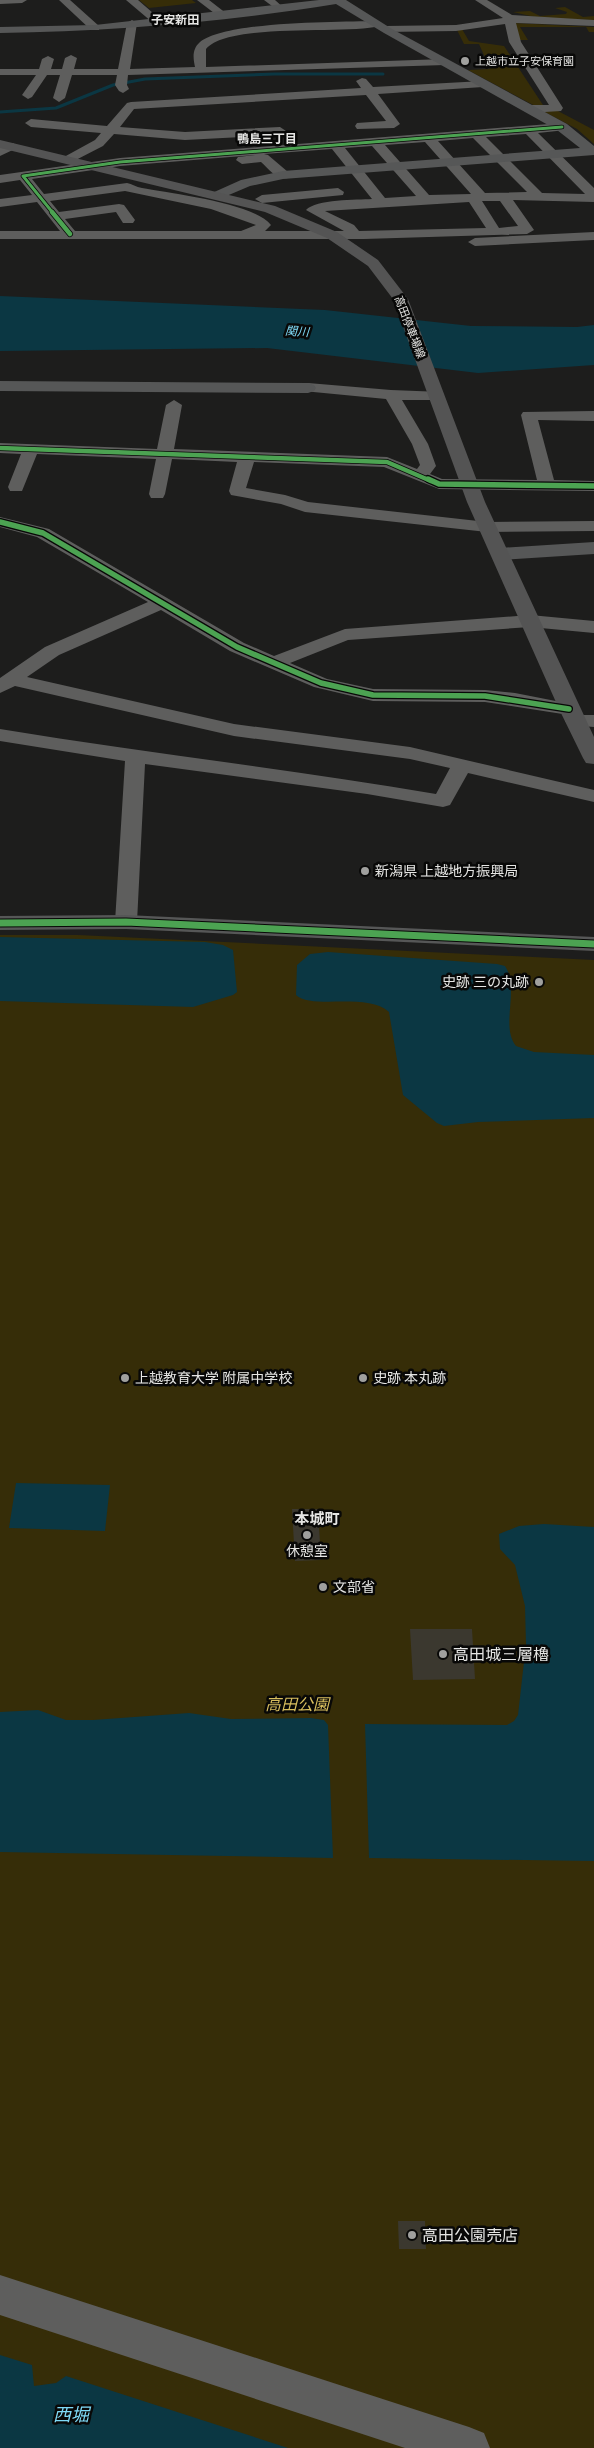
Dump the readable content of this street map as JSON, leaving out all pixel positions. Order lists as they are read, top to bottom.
{
  "streets": {
    "main road": ["高田停車場線"]
  },
  "districts": ["子安新田", "鴨島三丁目", "本城町"],
  "water": ["関川", "西堀"],
  "parks": ["高田公園"],
  "places": [
    "上越市立子安保育園",
    "新潟県 上越地方振興局",
    "史跡 三の丸跡",
    "上越教育大学 附属中学校",
    "史跡 本丸跡",
    "休憩室",
    "文部省",
    "高田城三層櫓",
    "高田公園売店"
  ]
}
